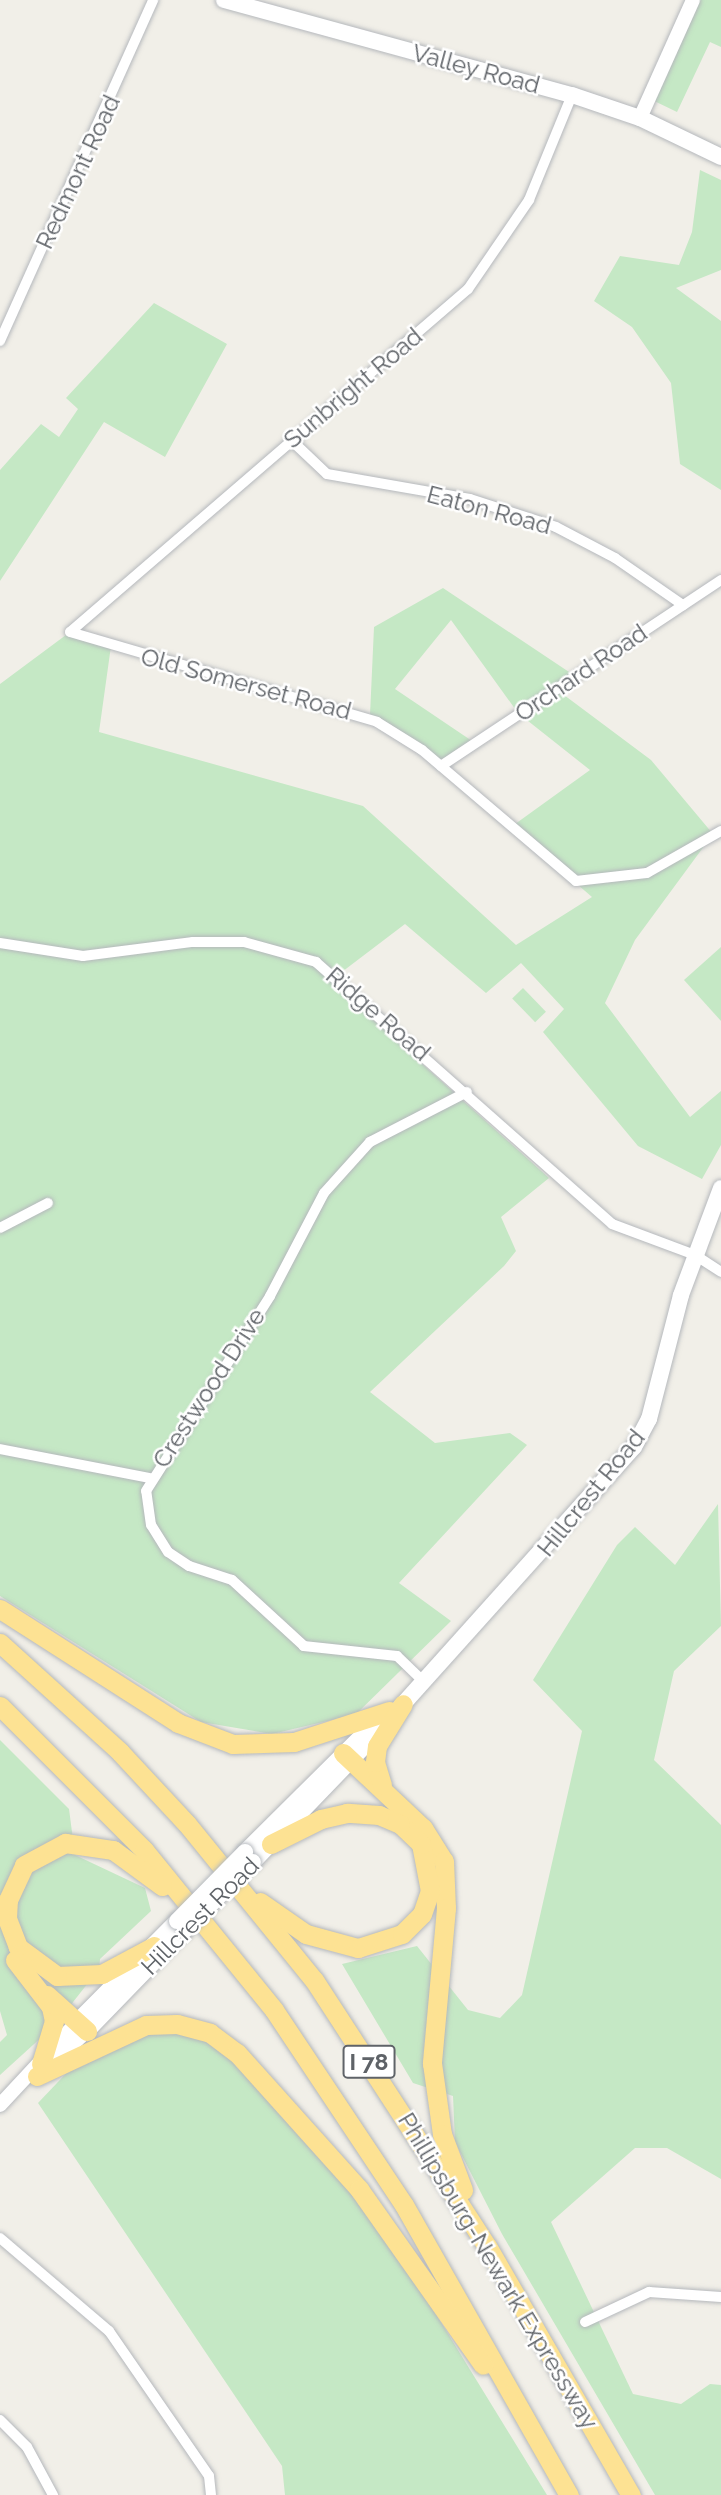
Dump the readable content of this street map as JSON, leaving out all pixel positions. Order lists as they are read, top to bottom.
{
  "streets": {
    "highway": ["I 78", "Phillipsburg-Newark Expressway"],
    "main road": ["Valley Road", "Hillcrest Road"],
    "street": [
      "Redmont Road",
      "Sunbright Road",
      "Eaton Road",
      "Orchard Road",
      "Old Somerset Road",
      "Ridge Road",
      "Crestwood Drive"
    ]
  },
  "crossings": [
    ["Valley Road", "Sunbright Road"],
    ["Sunbright Road", "Eaton Road"],
    ["Sunbright Road", "Old Somerset Road"],
    ["Eaton Road", "Orchard Road"],
    ["Orchard Road", "Old Somerset Road"],
    ["Ridge Road", "Crestwood Drive"],
    ["Ridge Road", "Hillcrest Road"],
    ["Crestwood Drive", "Hillcrest Road"]
  ]
}
